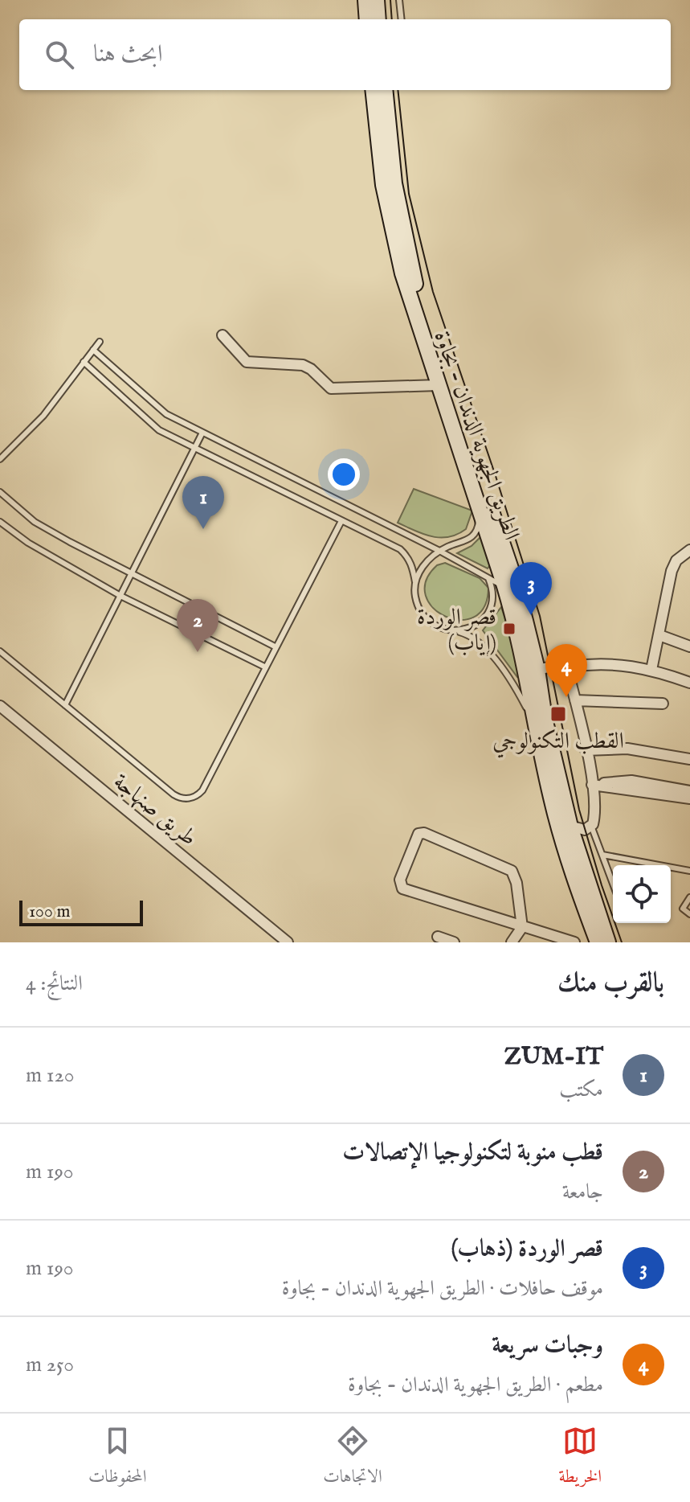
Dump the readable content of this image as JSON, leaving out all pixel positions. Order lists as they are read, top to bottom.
{
  "streets": {
    "main road": ["الطريق الجهوية الدندان - بجاوة"],
    "street": ["طريق صنهاجة"]
  },
  "places": {
    "transit": ["قصر الوردة (إياب)", "القطب التكنولوجي"]
  },
  "scale_bar": "100 m",
  "page": {
    "search": "ابحث هنا",
    "pins": [
      "1",
      "3",
      "2",
      "4"
    ],
    "scale": "100 m",
    "heading": ["بالقرب منك", "النتائج: 4"],
    "list": [
      {
        "mark": "1",
        "name": "ZUM-IT",
        "note": "مكتب",
        "value": "120 m"
      },
      {
        "mark": "2",
        "name": "قطب منوبة لتكنولوجيا الإتصالات",
        "note": "جامعة",
        "value": "190 m"
      },
      {
        "mark": "3",
        "name": "قصر الوردة (ذهاب)",
        "note": "موقف حافلات · الطريق الجهوية الدندان - بجاوة",
        "value": "190 m"
      },
      {
        "mark": "4",
        "name": "وجبات سريعة",
        "note": "مطعم · الطريق الجهوية الدندان - بجاوة",
        "value": "250 m"
      }
    ],
    "nav": ["الخريطة", "الاتجاهات", "المحفوظات"]
  }
}
